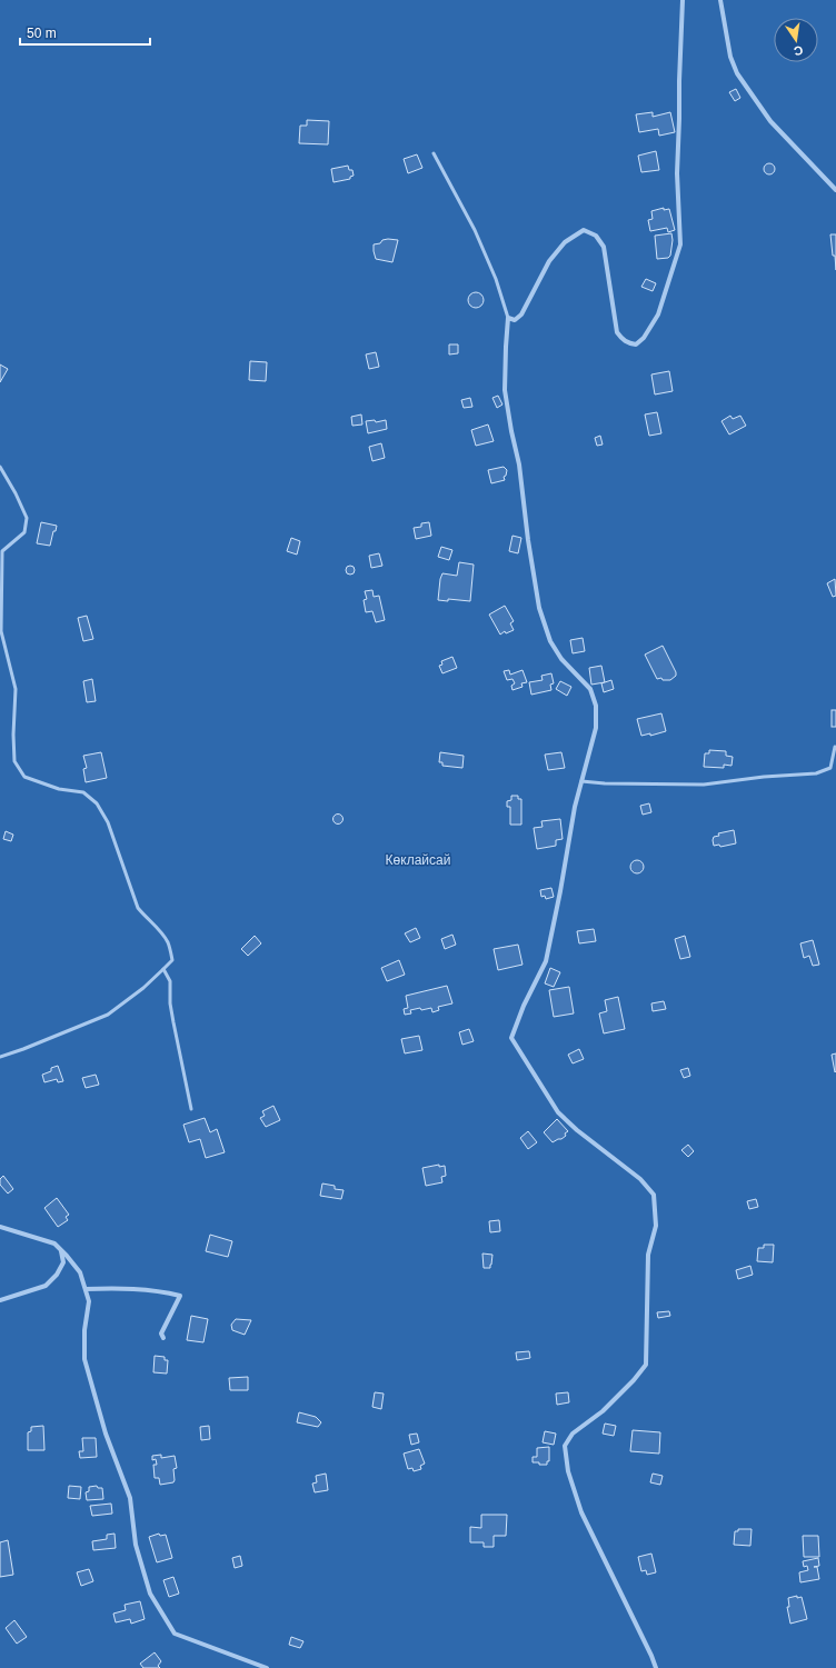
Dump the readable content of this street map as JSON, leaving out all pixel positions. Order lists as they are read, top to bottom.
{
  "parks": ["Көклайсай"],
  "scale_bar": "50 m",
  "north": "bottom"
}
